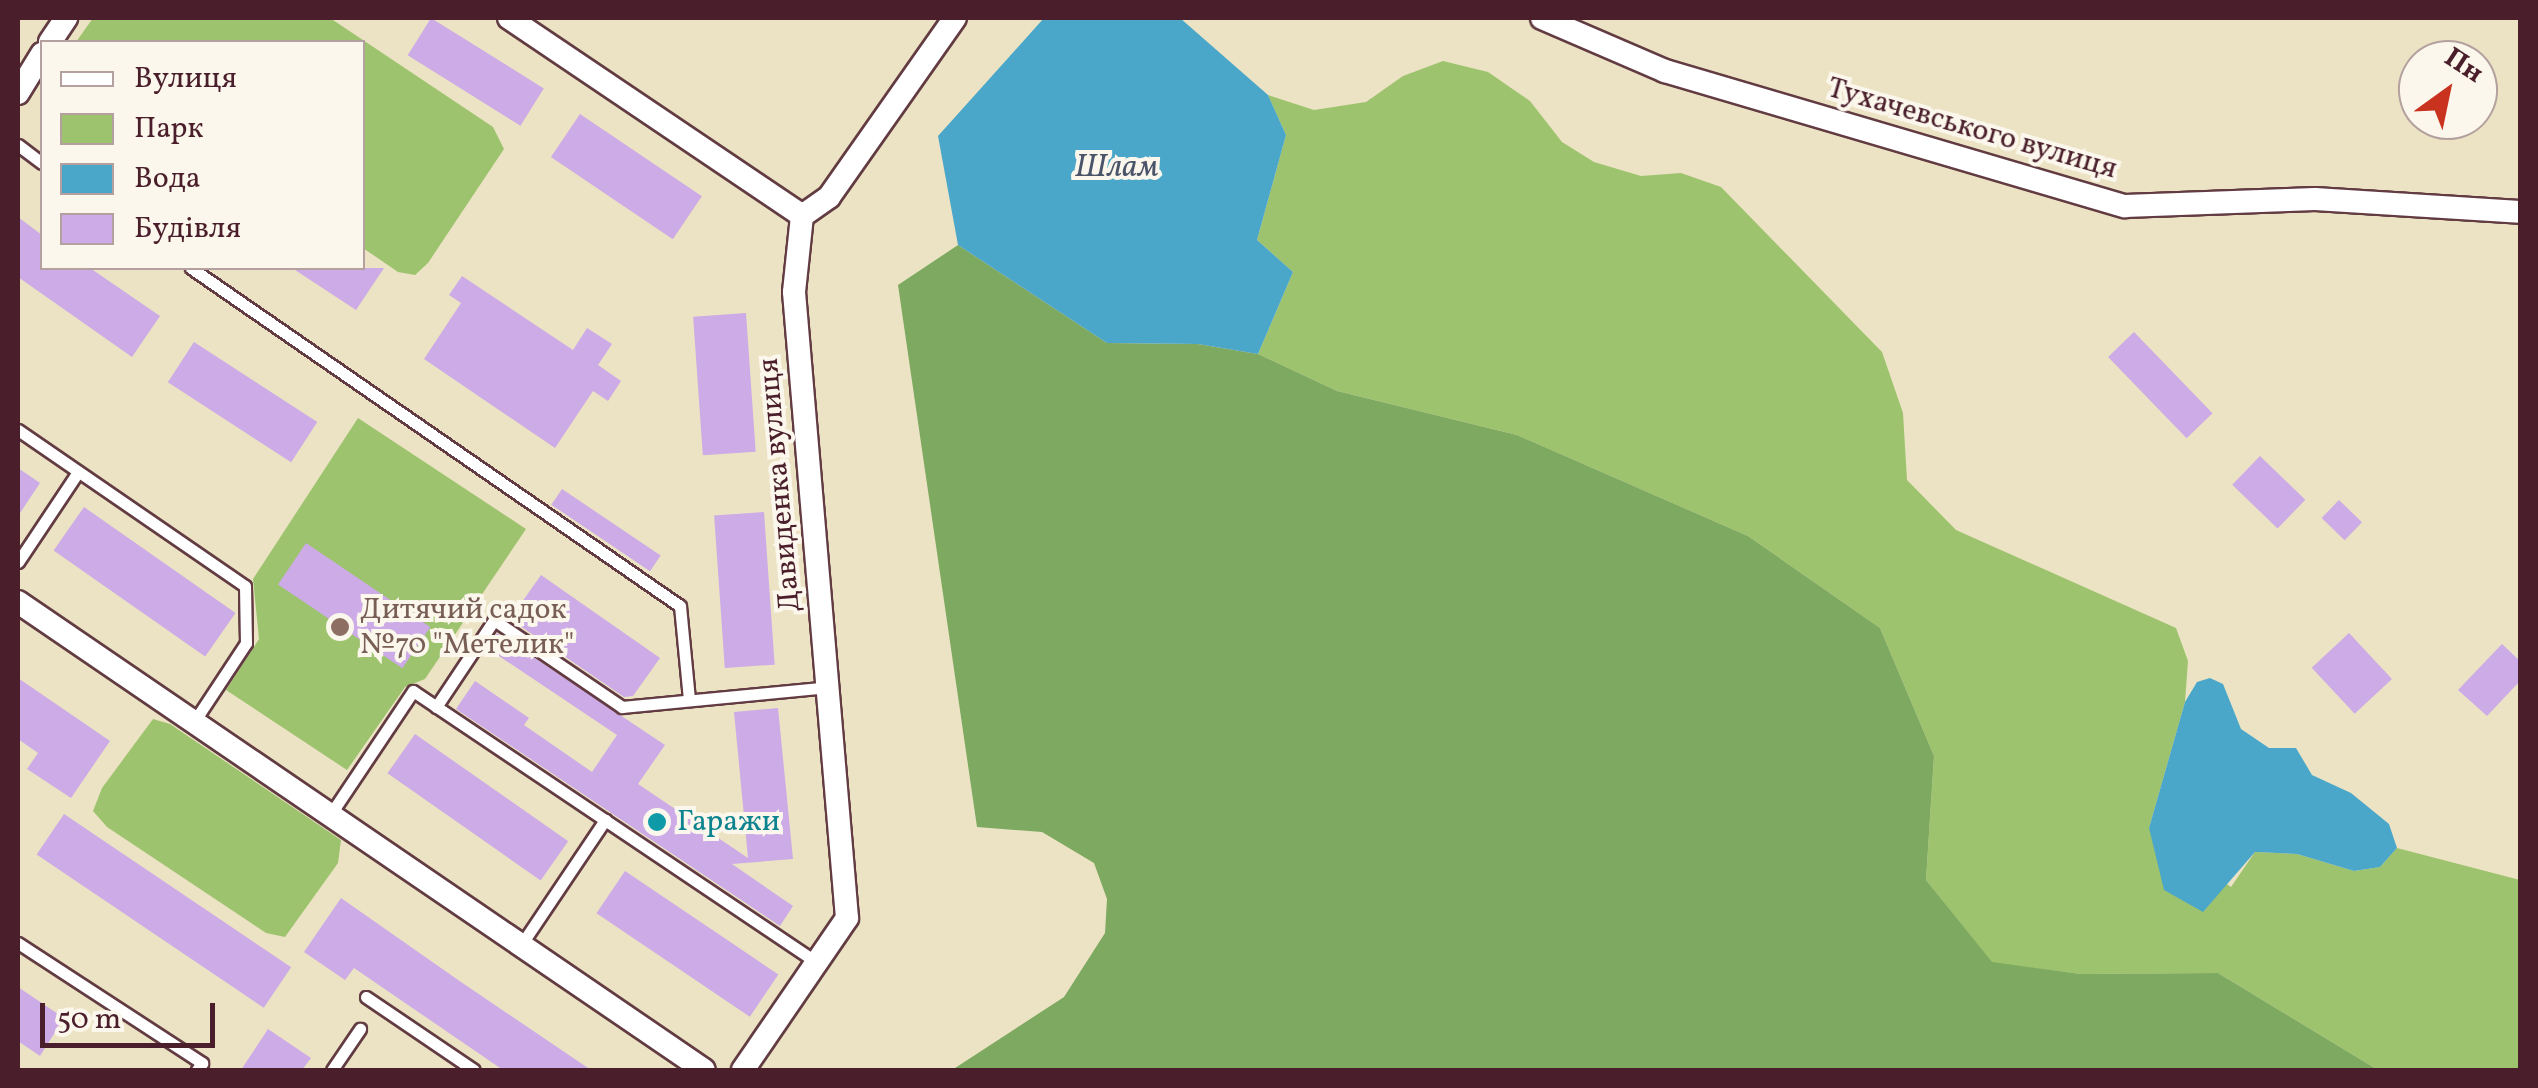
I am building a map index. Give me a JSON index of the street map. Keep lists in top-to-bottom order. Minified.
{"streets":{"street":["Тухачевського вулиця","Давиденка вулиця"]},"water":["Шлам"],"places":["Дитячий садок №70 \"Метелик\"","Гаражи"],"legend":["Вулиця","Парк","Вода","Будівля"],"scale_bar":"50 m","north":"top right"}
